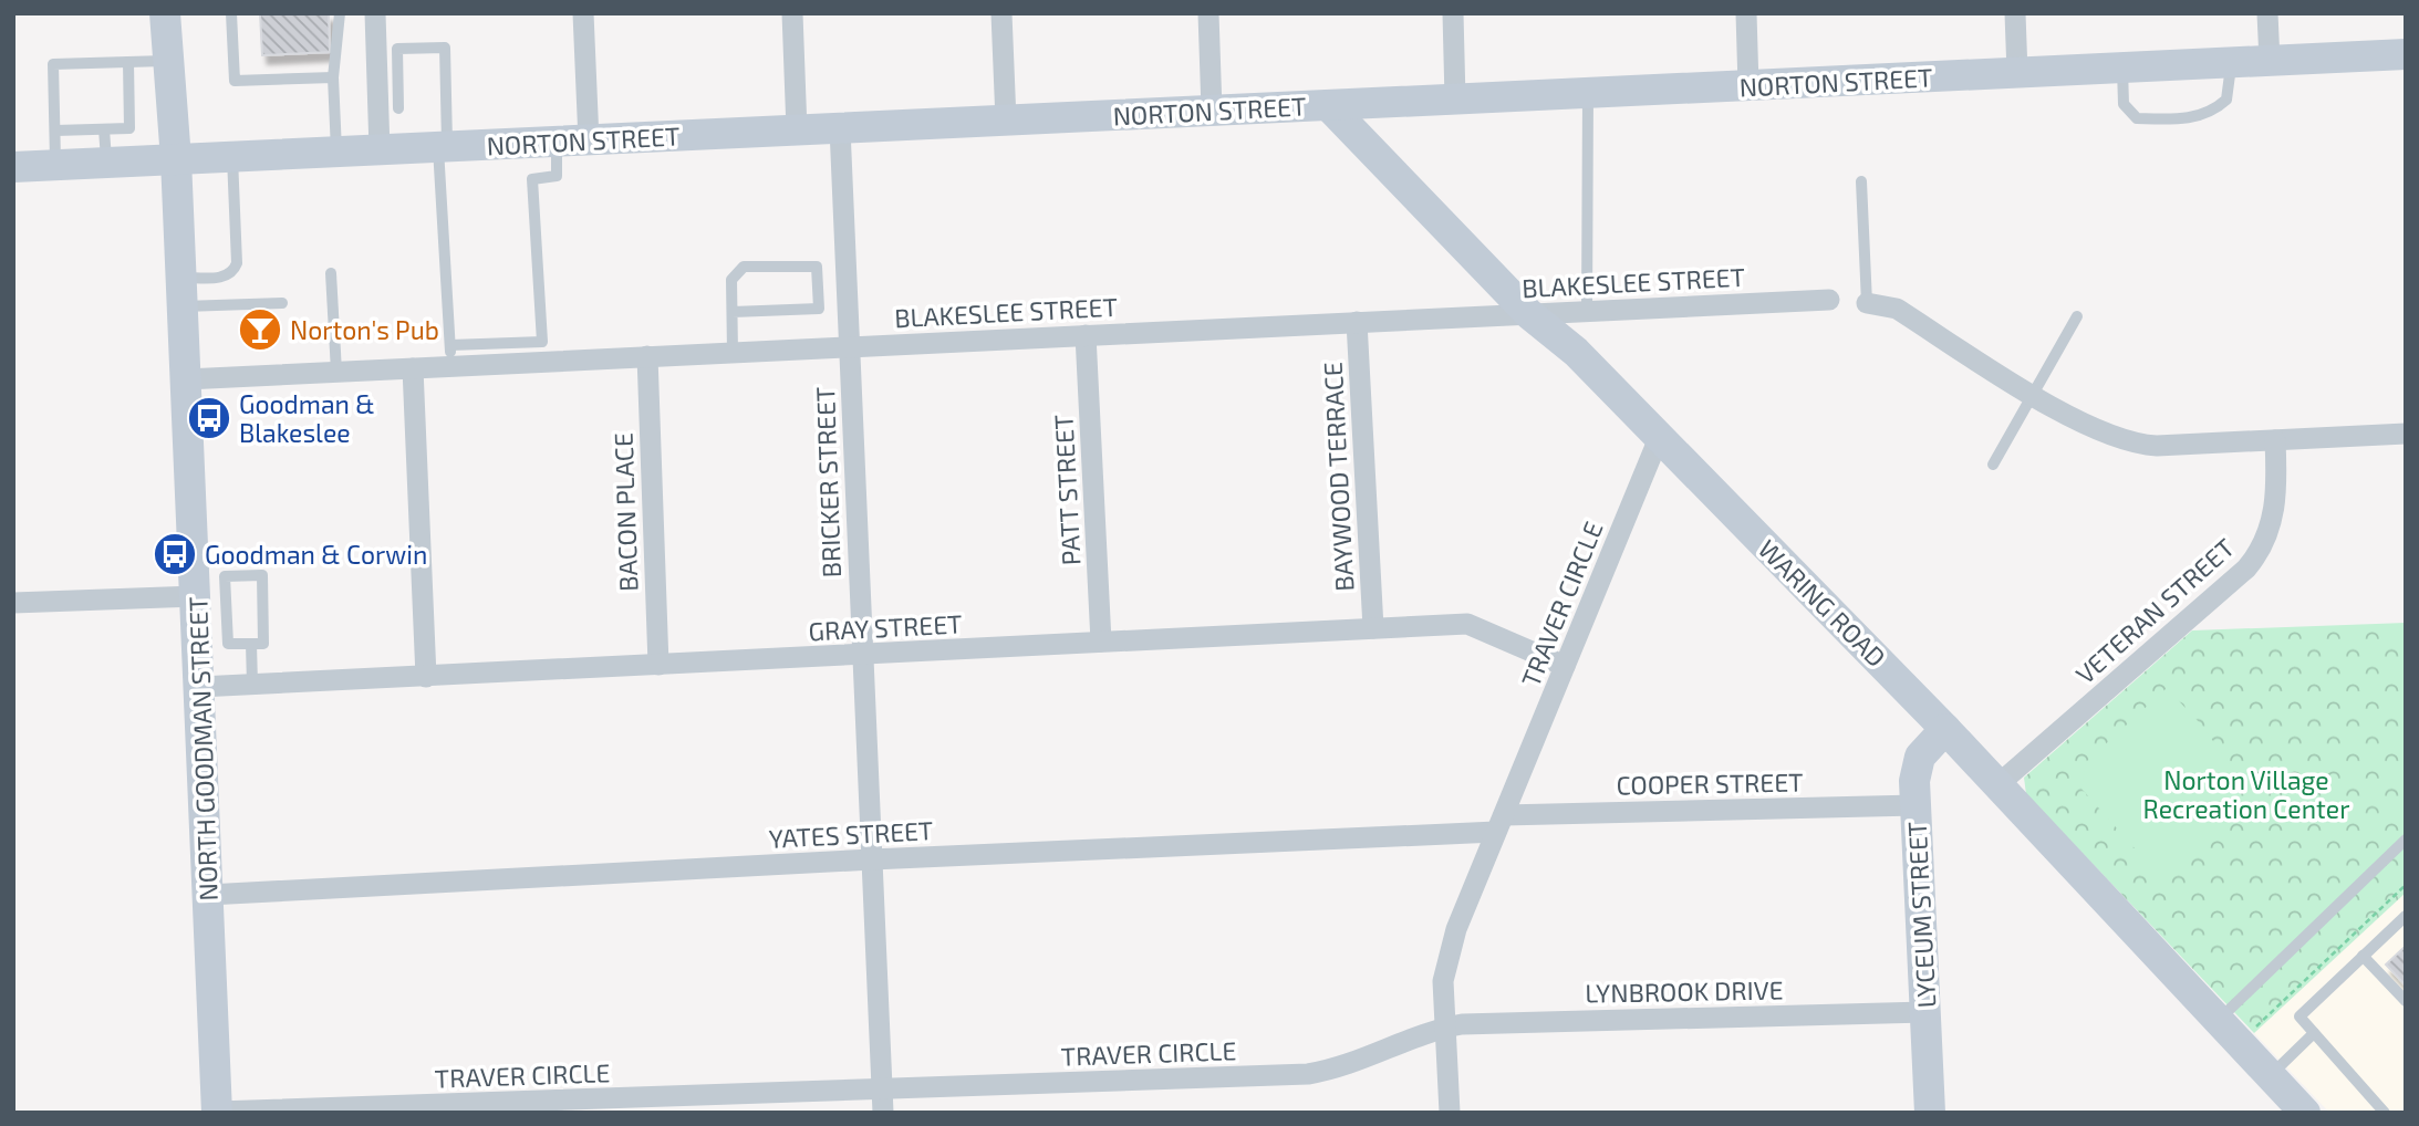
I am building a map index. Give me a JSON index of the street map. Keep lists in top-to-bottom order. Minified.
{"streets":{"main road":["NORTON STREET","WARING ROAD","NORTH GOODMAN STREET","LYCEUM STREET"],"street":["BLAKESLEE STREET","BAYWOOD TERRACE","BRICKER STREET","PATT STREET","BACON PLACE","TRAVER CIRCLE","VETERAN STREET","GRAY STREET","COOPER STREET","YATES STREET","LYNBROOK DRIVE"]},"crossings":[["NORTON STREET","BRICKER STREET"],["NORTON STREET","WARING ROAD"],["NORTON STREET","NORTH GOODMAN STREET"],["BLAKESLEE STREET","BAYWOOD TERRACE"],["BLAKESLEE STREET","BRICKER STREET"],["BLAKESLEE STREET","PATT STREET"],["BLAKESLEE STREET","BACON PLACE"],["BLAKESLEE STREET","WARING ROAD"],["BLAKESLEE STREET","NORTH GOODMAN STREET"],["BAYWOOD TERRACE","GRAY STREET"],["BRICKER STREET","TRAVER CIRCLE"],["BRICKER STREET","GRAY STREET"],["BRICKER STREET","YATES STREET"],["PATT STREET","GRAY STREET"],["BACON PLACE","GRAY STREET"],["WARING ROAD","TRAVER CIRCLE"],["WARING ROAD","VETERAN STREET"],["WARING ROAD","LYCEUM STREET"],["TRAVER CIRCLE","GRAY STREET"],["TRAVER CIRCLE","NORTH GOODMAN STREET"],["TRAVER CIRCLE","COOPER STREET"],["TRAVER CIRCLE","YATES STREET"],["TRAVER CIRCLE","LYNBROOK DRIVE"],["GRAY STREET","NORTH GOODMAN STREET"],["NORTH GOODMAN STREET","YATES STREET"],["COOPER STREET","YATES STREET"],["COOPER STREET","LYCEUM STREET"],["LYCEUM STREET","LYNBROOK DRIVE"]],"parks":["Norton Village Recreation Center"],"places":{"bar":["Norton's Pub"],"bus stop":["Goodman & Blakeslee","Goodman & Corwin"]}}
